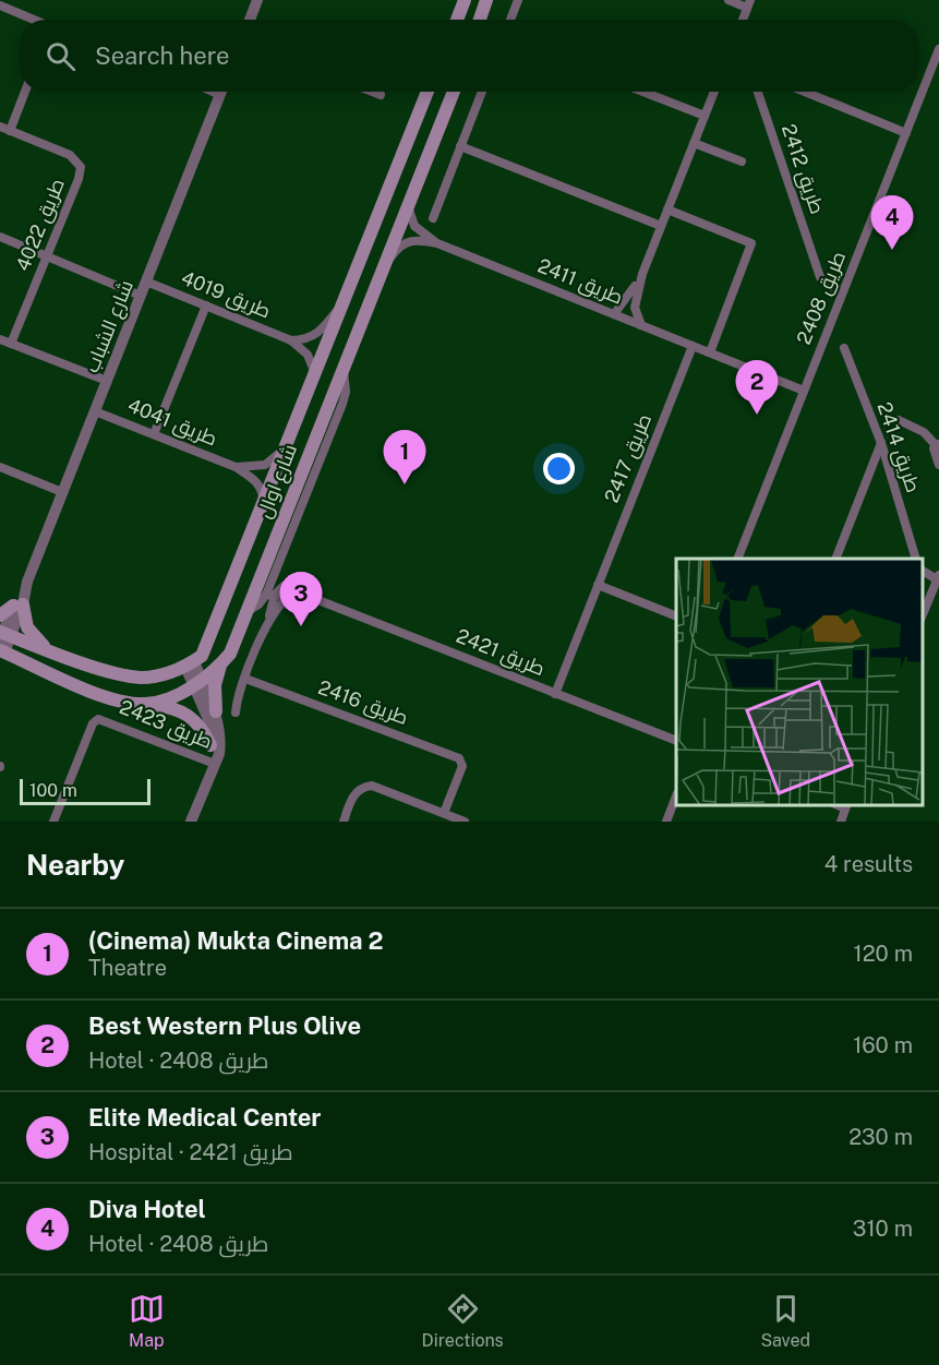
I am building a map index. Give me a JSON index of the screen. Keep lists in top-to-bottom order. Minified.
{"streets":{"main road":["شارع اوال"],"street":["طريق 2412","طريق 4022","طريق 2411","طريق 4019","طريق 2408","شارع الشباب","طريق 4041","طريق 2414","طريق 2417","طريق 2421","طريق 2416","طريق 2423"]},"crossings":[["طريق 2412","طريق 2408"],["طريق 2411","طريق 2408"],["طريق 2411","طريق 2417"],["طريق 2411","شارع اوال"],["طريق 4019","شارع الشباب"],["طريق 4019","شارع اوال"],["شارع الشباب","طريق 4041"],["شارع الشباب","شارع اوال"],["طريق 4041","شارع اوال"],["طريق 2417","طريق 2421"]],"scale_bar":"100 m","page":{"search":"Search here","pins":["4","2","1","3"],"scale":"100 m","heading":["Nearby","4 results"],"list":[{"mark":"1","name":"(Cinema) Mukta Cinema 2","note":"Theatre","value":"120 m"},{"mark":"2","name":"Best Western Plus Olive","note":"Hotel · طريق 2408","value":"160 m"},{"mark":"3","name":"Elite Medical Center","note":"Hospital · طريق 2421","value":"230 m"},{"mark":"4","name":"Diva Hotel","note":"Hotel · طريق 2408","value":"310 m"}],"nav":["Map","Directions","Saved"]}}
